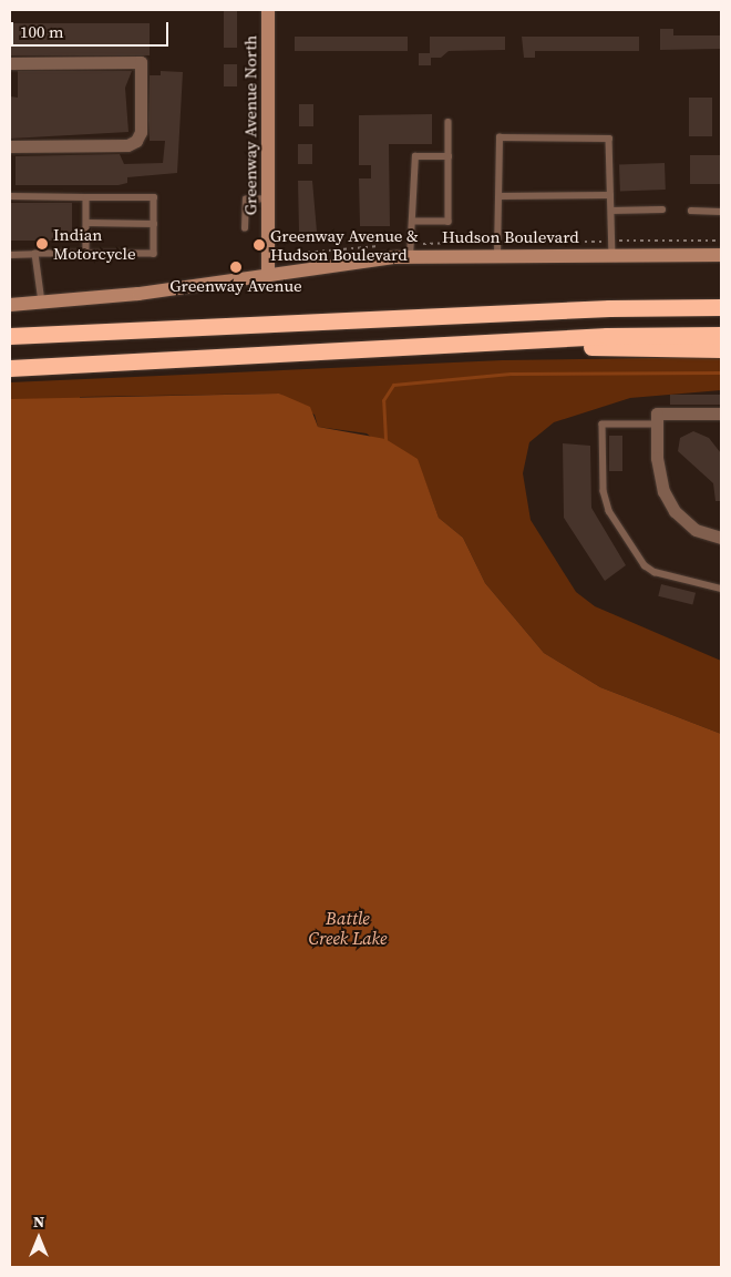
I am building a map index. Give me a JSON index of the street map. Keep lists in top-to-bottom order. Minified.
{"streets":{"street":["Greenway Avenue North","Hudson Boulevard"]},"crossings":[["Greenway Avenue North","Hudson Boulevard"]],"water":["Battle Creek Lake"],"places":["Indian Motorcycle","Greenway Avenue & Hudson Boulevard","Greenway Avenue"],"scale_bar":"100 m","north":"top"}
